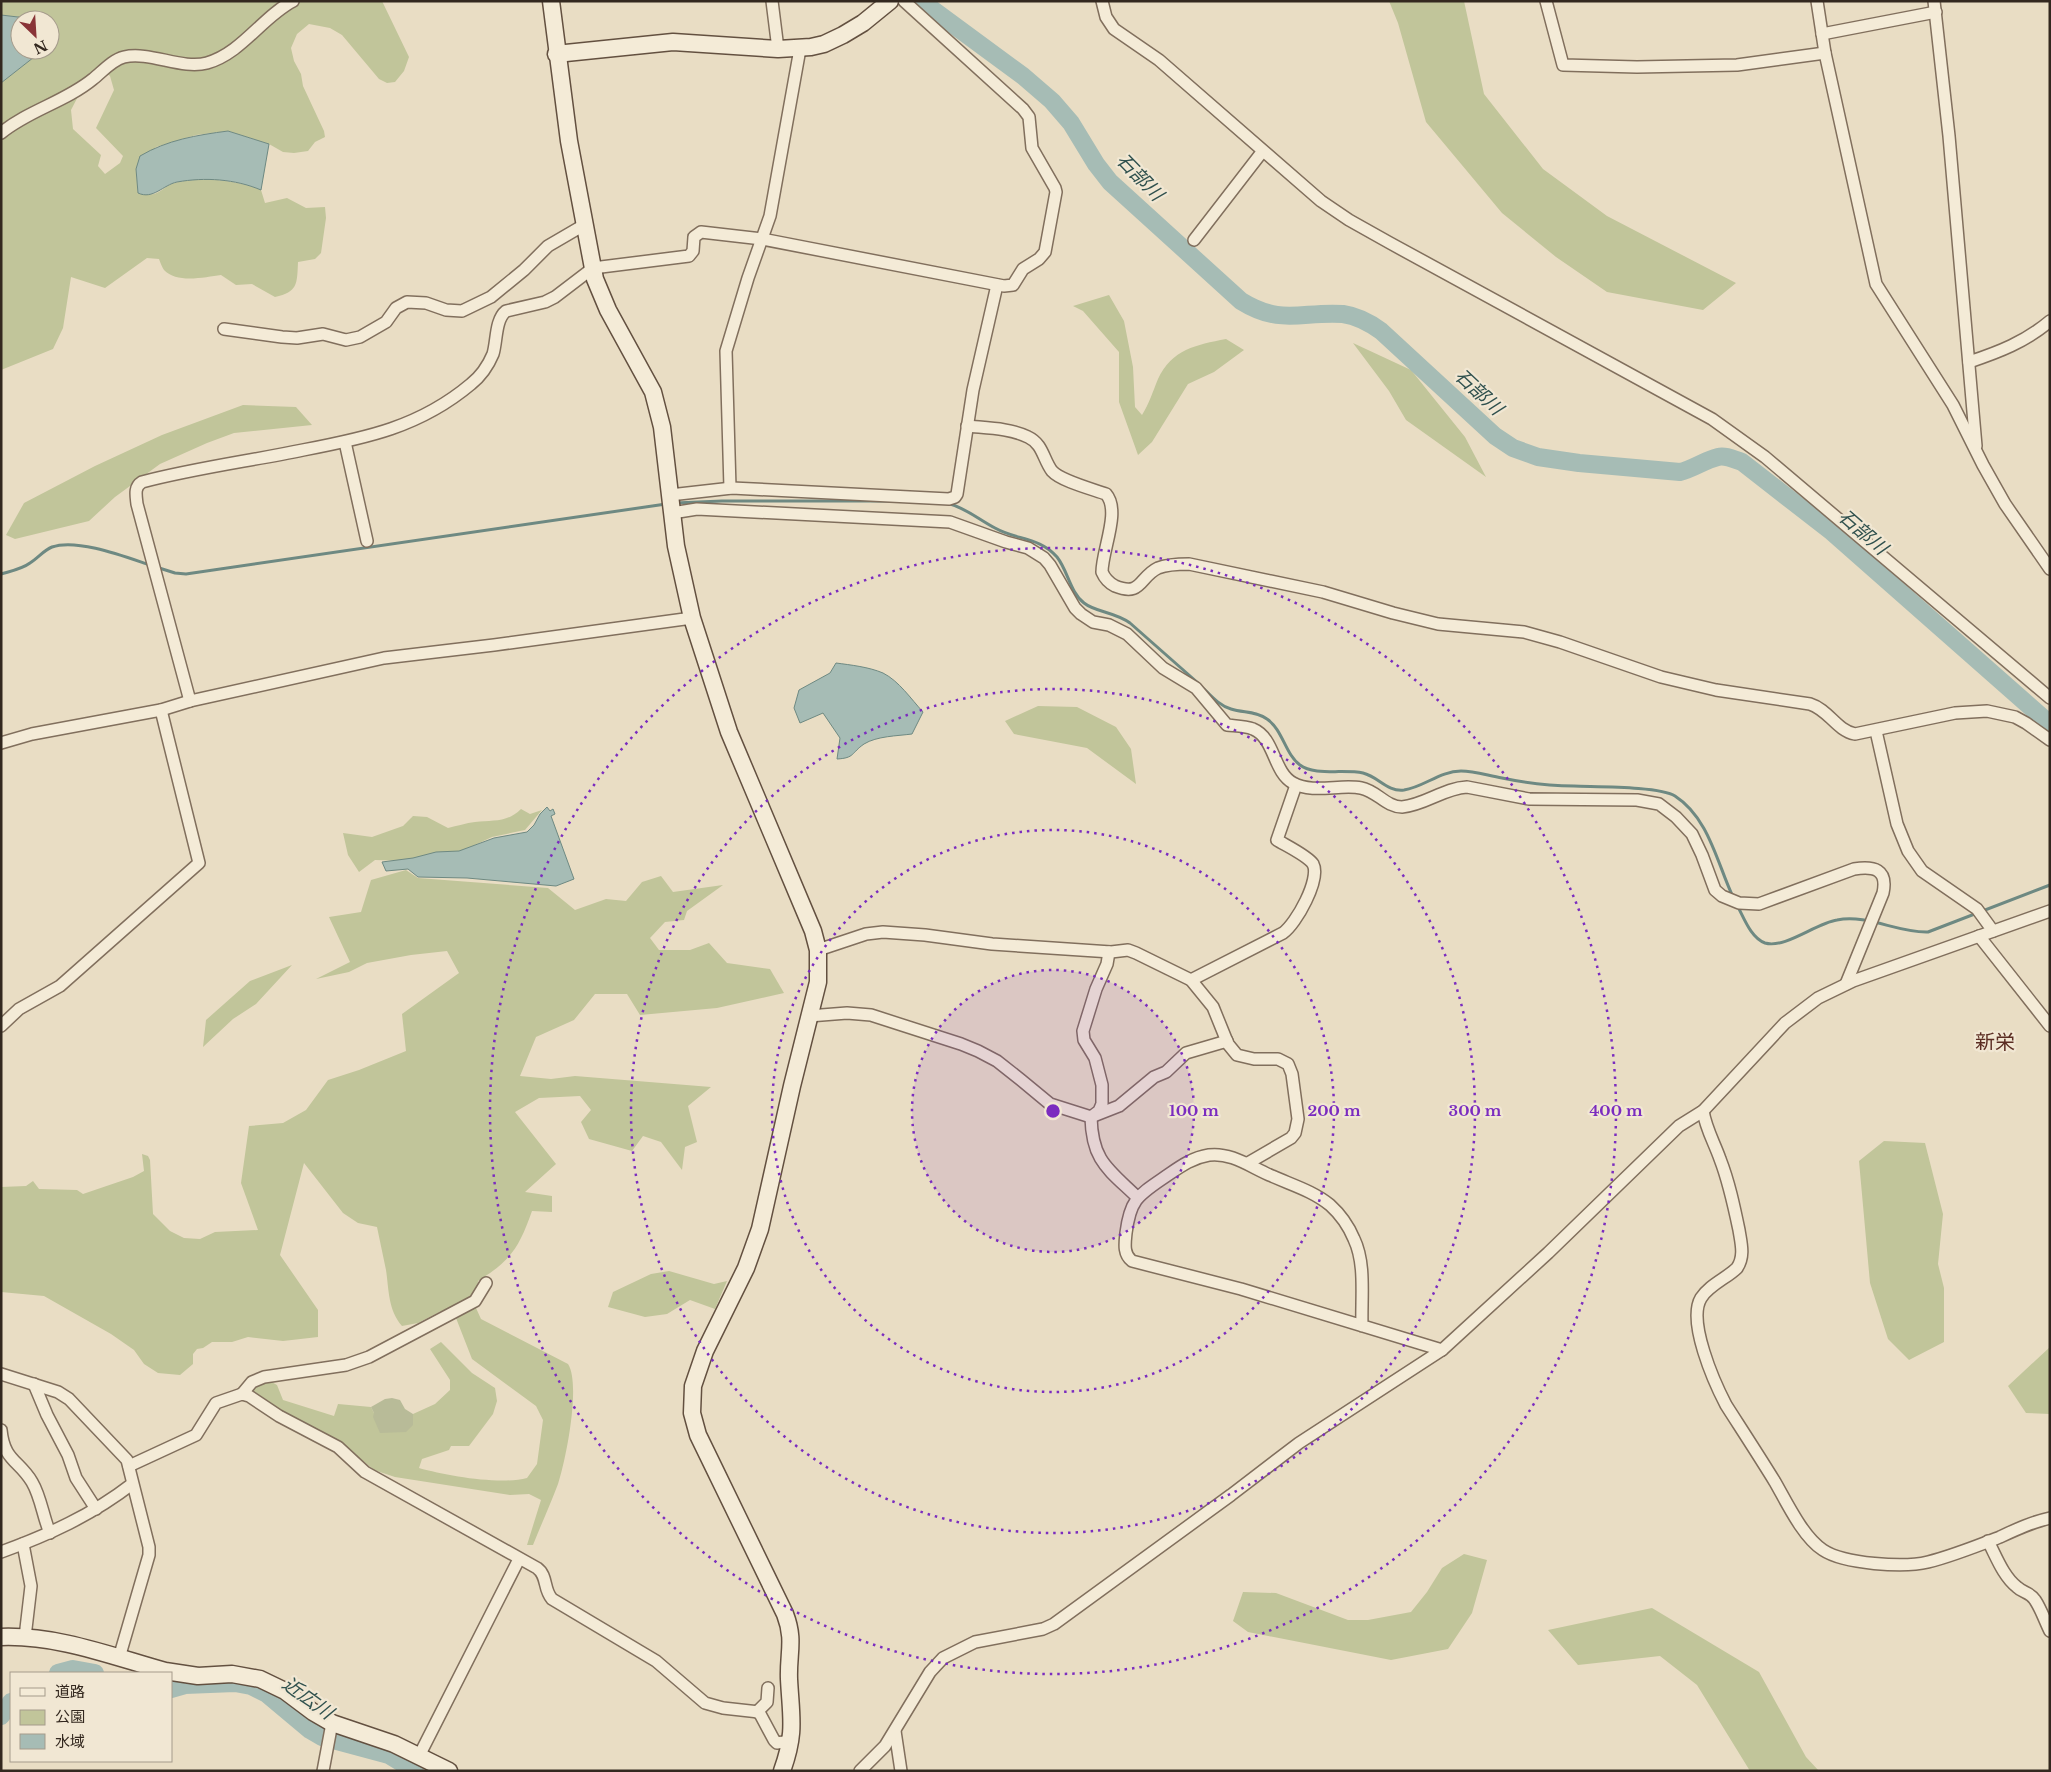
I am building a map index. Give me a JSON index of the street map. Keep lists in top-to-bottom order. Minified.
{"districts":["新栄"],"water":["石部川","近広川"],"legend":["道路","公園","水域"],"north":"bottom right","rings":["100 m","200 m","300 m","400 m"]}
